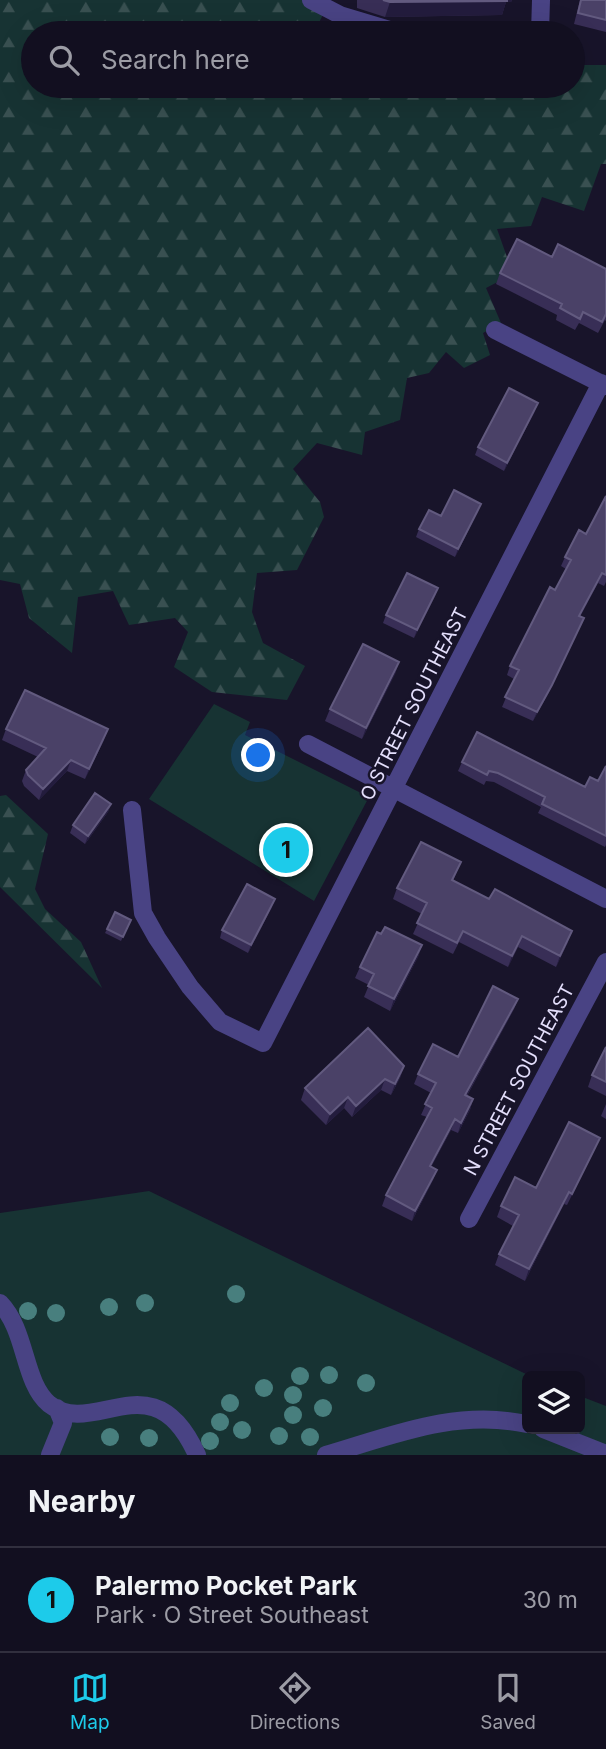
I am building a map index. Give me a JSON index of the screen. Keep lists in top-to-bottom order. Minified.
{"streets":{"street":["O STREET SOUTHEAST","N STREET SOUTHEAST"]},"page":{"search":"Search here","pins":"1","heading":"Nearby","list":[{"mark":"1","name":"Palermo Pocket Park","note":"Park · O Street Southeast","value":"30 m"}],"nav":["Map","Directions","Saved"]}}
